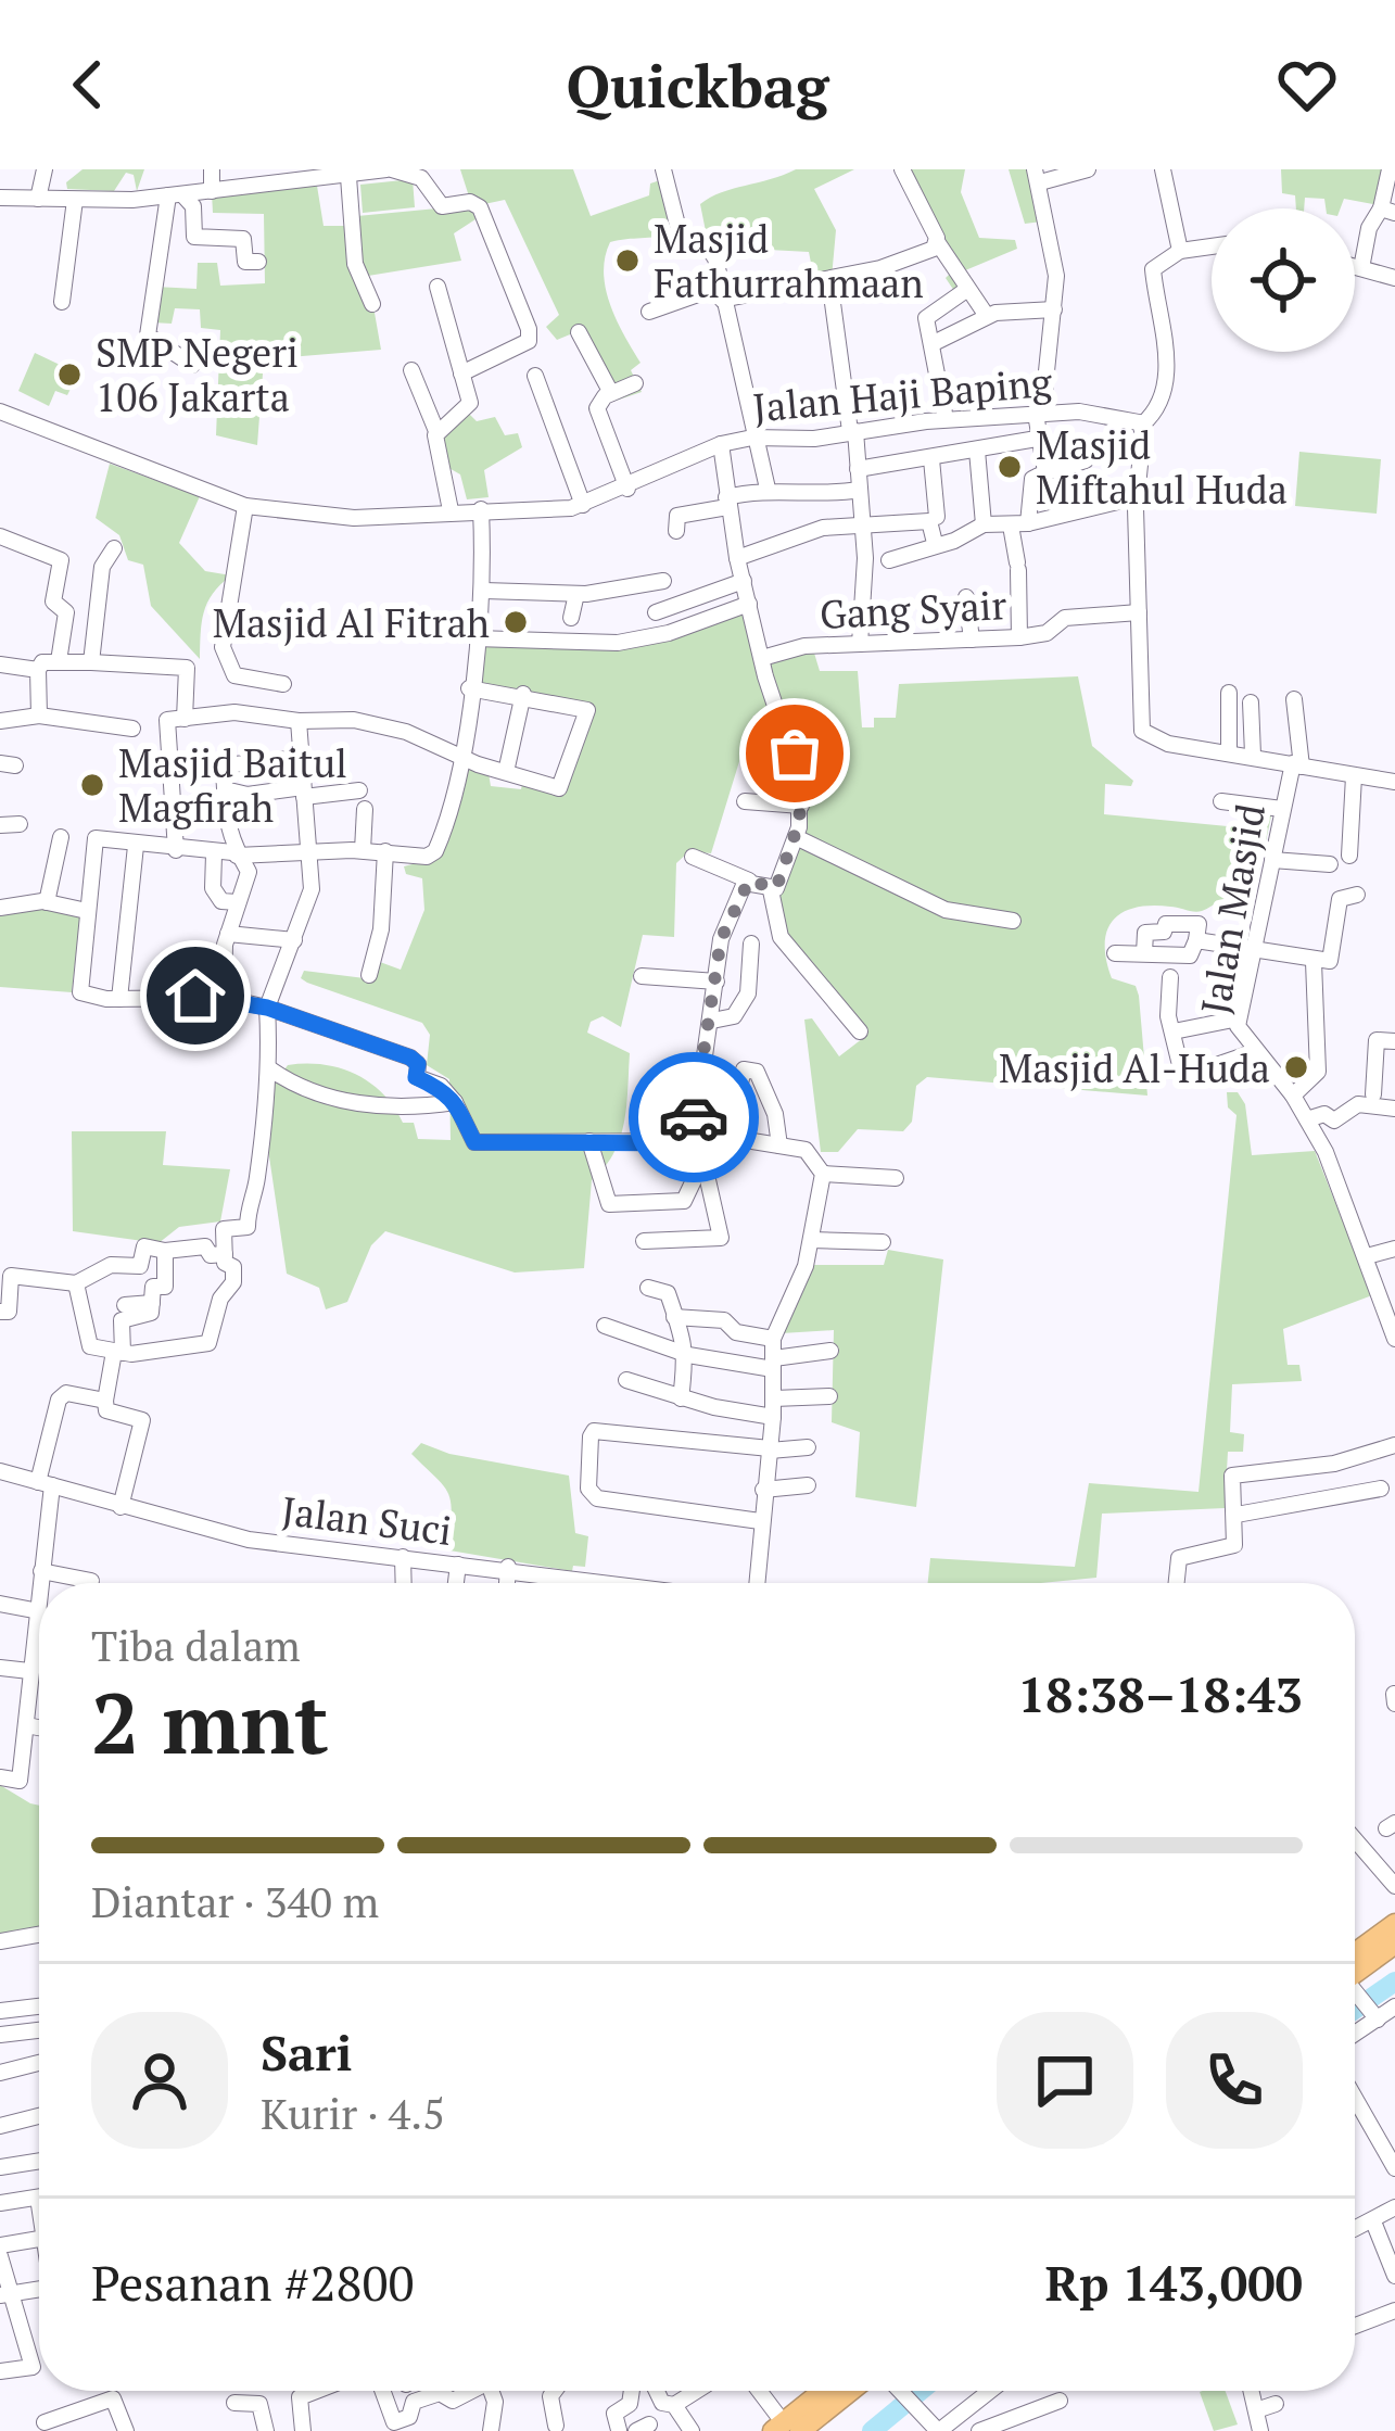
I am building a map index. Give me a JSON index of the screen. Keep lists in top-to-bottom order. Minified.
{"streets":{"street":["Jalan Haji Baping","Gang Syair","Jalan Masjid","Jalan Suci"]},"places":["Masjid Fathurrahmaan","SMP Negeri 106 Jakarta","Masjid Miftahul Huda","Masjid Al Fitrah","Masjid Baitul Magfirah","Masjid Al-Huda"],"page":{"header":"Quickbag","heading":["2 mnt","Tiba dalam","18:38–18:43"],"panel":["Sari","Kurir · 4.5","Pesanan #2800","Rp 143,000"],"bar":"Diantar · 340 m"}}
